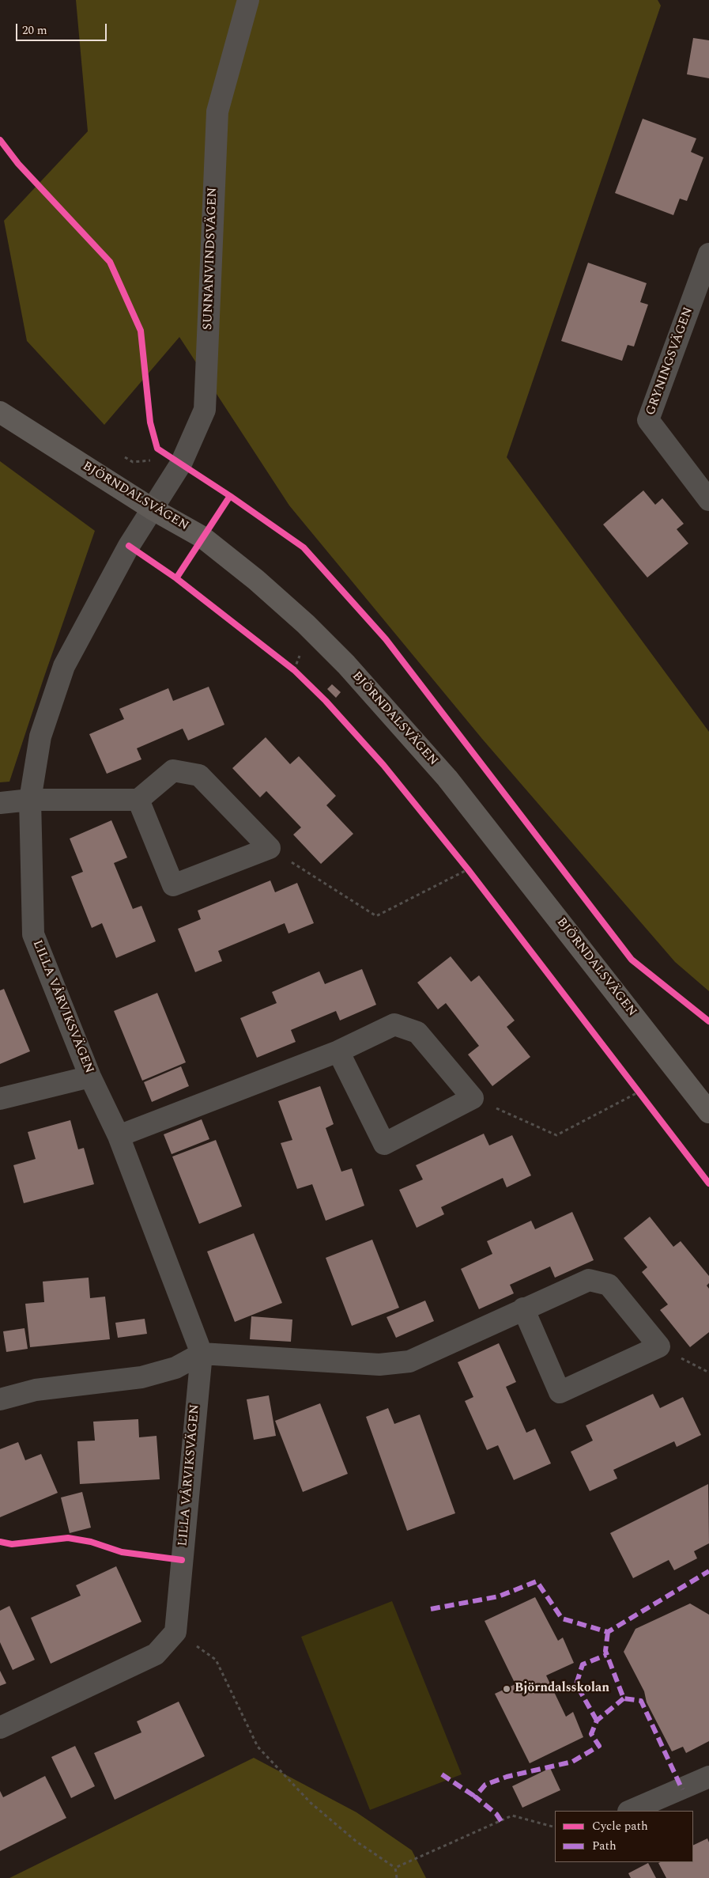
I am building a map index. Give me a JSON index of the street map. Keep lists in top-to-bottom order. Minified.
{"streets":{"street":["SUNNANVINDSVÄGEN","GRYNINGSVÄGEN","BJÖRNDALSVÄGEN","LILLA VÅRVIKSVÄGEN"]},"crossings":[["SUNNANVINDSVÄGEN","BJÖRNDALSVÄGEN"],["SUNNANVINDSVÄGEN","LILLA VÅRVIKSVÄGEN"],["BJÖRNDALSVÄGEN","LILLA VÅRVIKSVÄGEN"]],"places":["Björndalsskolan"],"legend":["Cycle path","Path"],"scale_bar":"20 m"}
